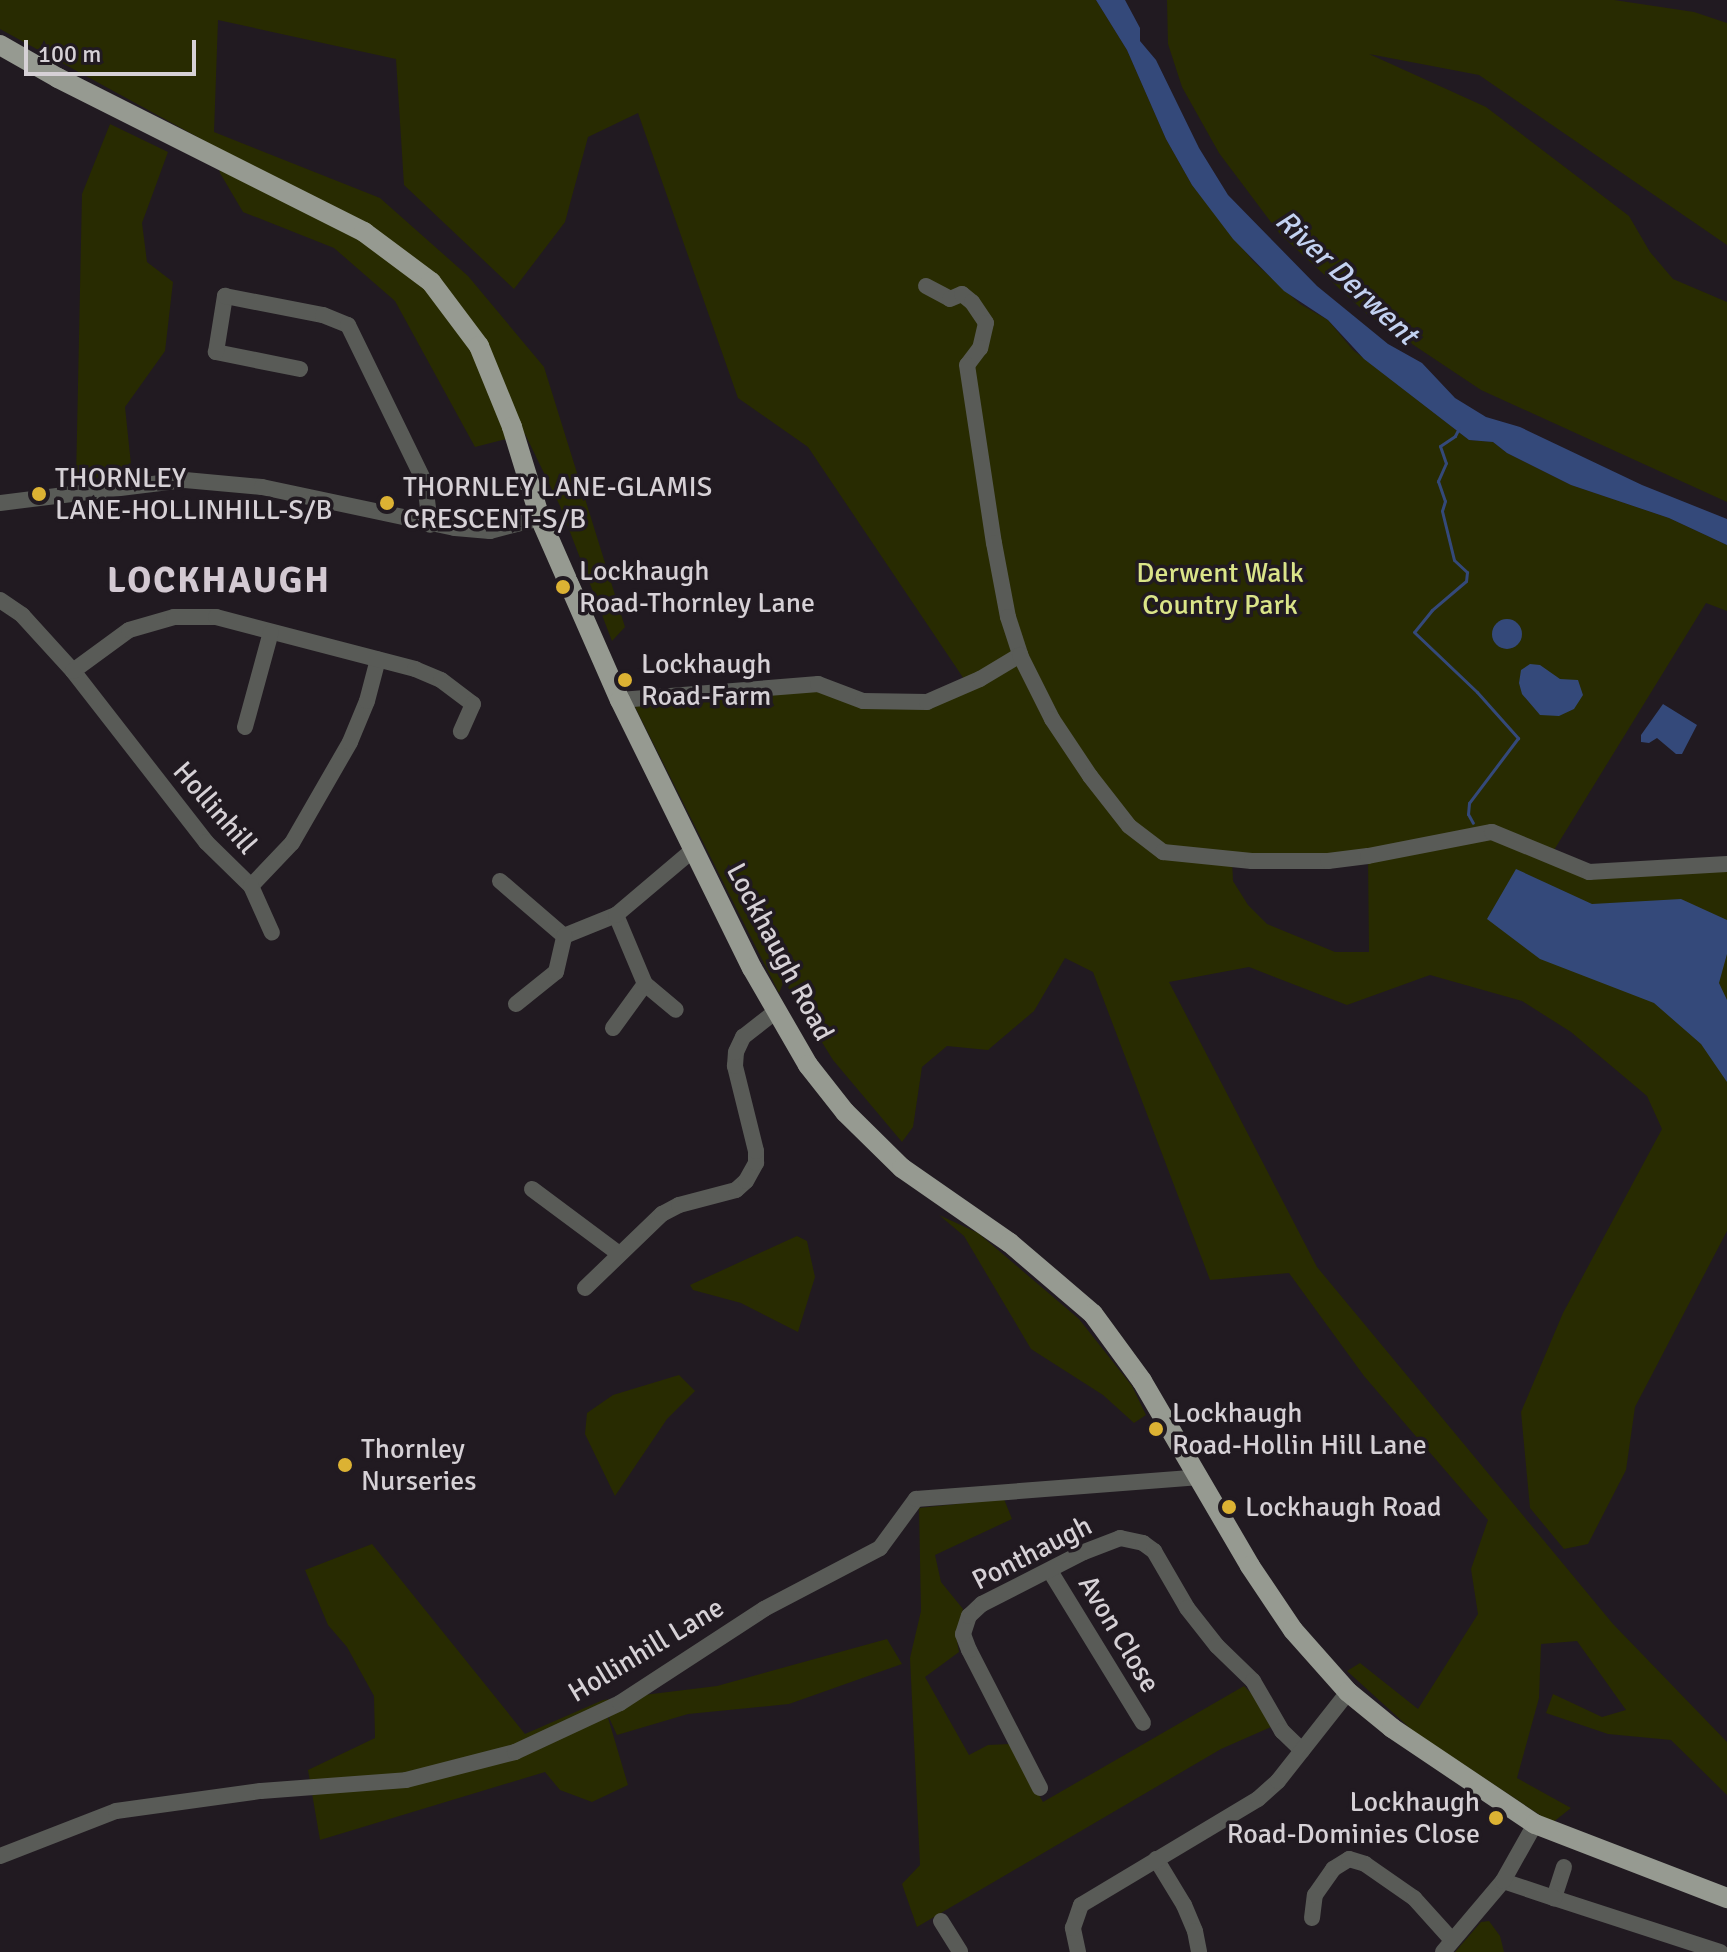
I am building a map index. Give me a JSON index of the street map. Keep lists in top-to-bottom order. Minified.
{"streets":{"main road":["Lockhaugh Road"],"street":["Hollinhill","Ponthaugh","Avon Close","Hollinhill Lane"]},"crossings":[["Lockhaugh Road","Hollinhill Lane"],["Ponthaugh","Avon Close"]],"districts":["LOCKHAUGH"],"water":["River Derwent"],"parks":["Derwent Walk Country Park"],"places":["THORNLEY LANE-HOLLINHILL-S/B","THORNLEY LANE-GLAMIS CRESCENT-S/B","Lockhaugh Road-Thornley Lane","Lockhaugh Road-Farm","Lockhaugh Road-Hollin Hill Lane","Thornley Nurseries","Lockhaugh Road","Lockhaugh Road-Dominies Close"],"scale_bar":"100 m"}
